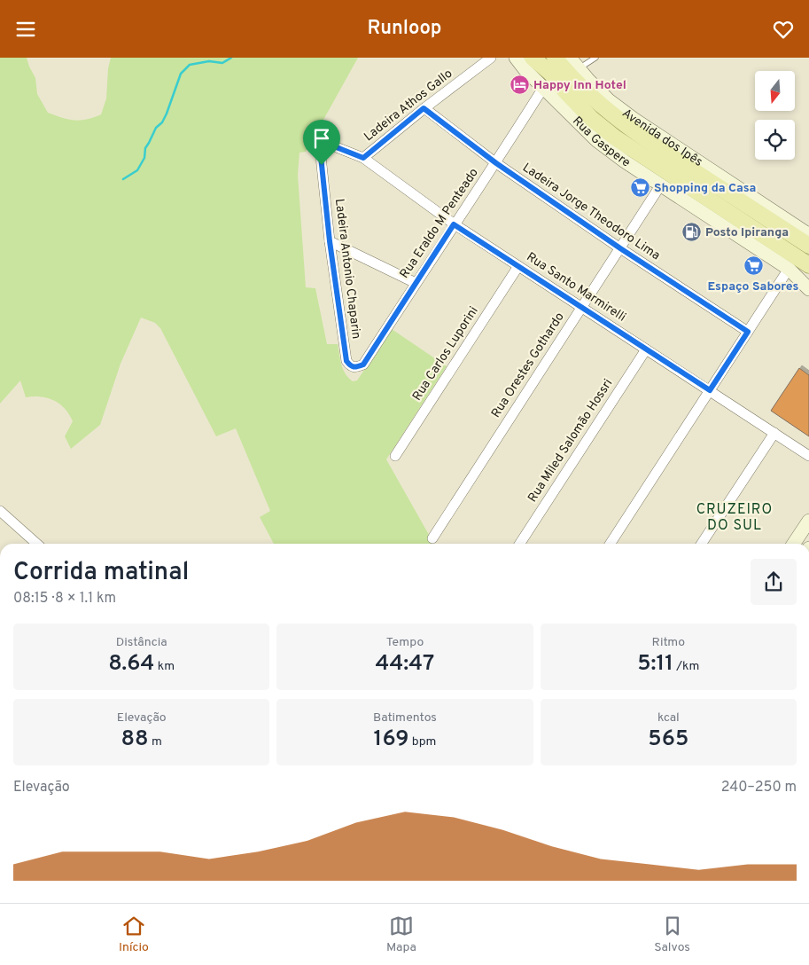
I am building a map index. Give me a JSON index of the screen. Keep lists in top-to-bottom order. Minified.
{"streets":{"street":["Ladeira Athos Gallo","Avenida dos Ipês","Rua Gaspere","Ladeira Jorge Theodoro Lima","Rua Eraldo M Penteado","Ladeira Antonio Chaparin","Rua Santo Marmirelli","Rua Carlos Luporini","Rua Orestes Gothardo","Rua Miled Salomão Hossri"]},"crossings":[["Ladeira Athos Gallo","Ladeira Jorge Theodoro Lima"],["Ladeira Athos Gallo","Rua Santo Marmirelli"],["Rua Gaspere","Rua Eraldo M Penteado"],["Rua Gaspere","Rua Orestes Gothardo"],["Ladeira Jorge Theodoro Lima","Rua Eraldo M Penteado"],["Ladeira Jorge Theodoro Lima","Rua Orestes Gothardo"],["Rua Eraldo M Penteado","Ladeira Antonio Chaparin"],["Rua Eraldo M Penteado","Rua Santo Marmirelli"],["Ladeira Antonio Chaparin","Rua Santo Marmirelli"],["Rua Santo Marmirelli","Rua Carlos Luporini"],["Rua Santo Marmirelli","Rua Orestes Gothardo"],["Rua Santo Marmirelli","Rua Miled Salomão Hossri"]],"districts":["CRUZEIRO DO SUL"],"places":{"hotel":["Happy Inn Hotel"],"supermarket":["Shopping da Casa","Espaço Sabores"],"fuel station":["Posto Ipiranga"]},"north":"bottom","page":{"header":"Runloop","heading":["Corrida matinal","08:15 · 8 × 1.1 km"],"stats":[["Distância","8.64 km"],["Tempo","44:47"],["Ritmo","5:11 /km"],["Elevação","88 m"],["Batimentos","169 bpm"],["kcal","565"]],"chart":["Elevação","240–250 m"],"tabs":["Início","Mapa","Salvos"]}}
